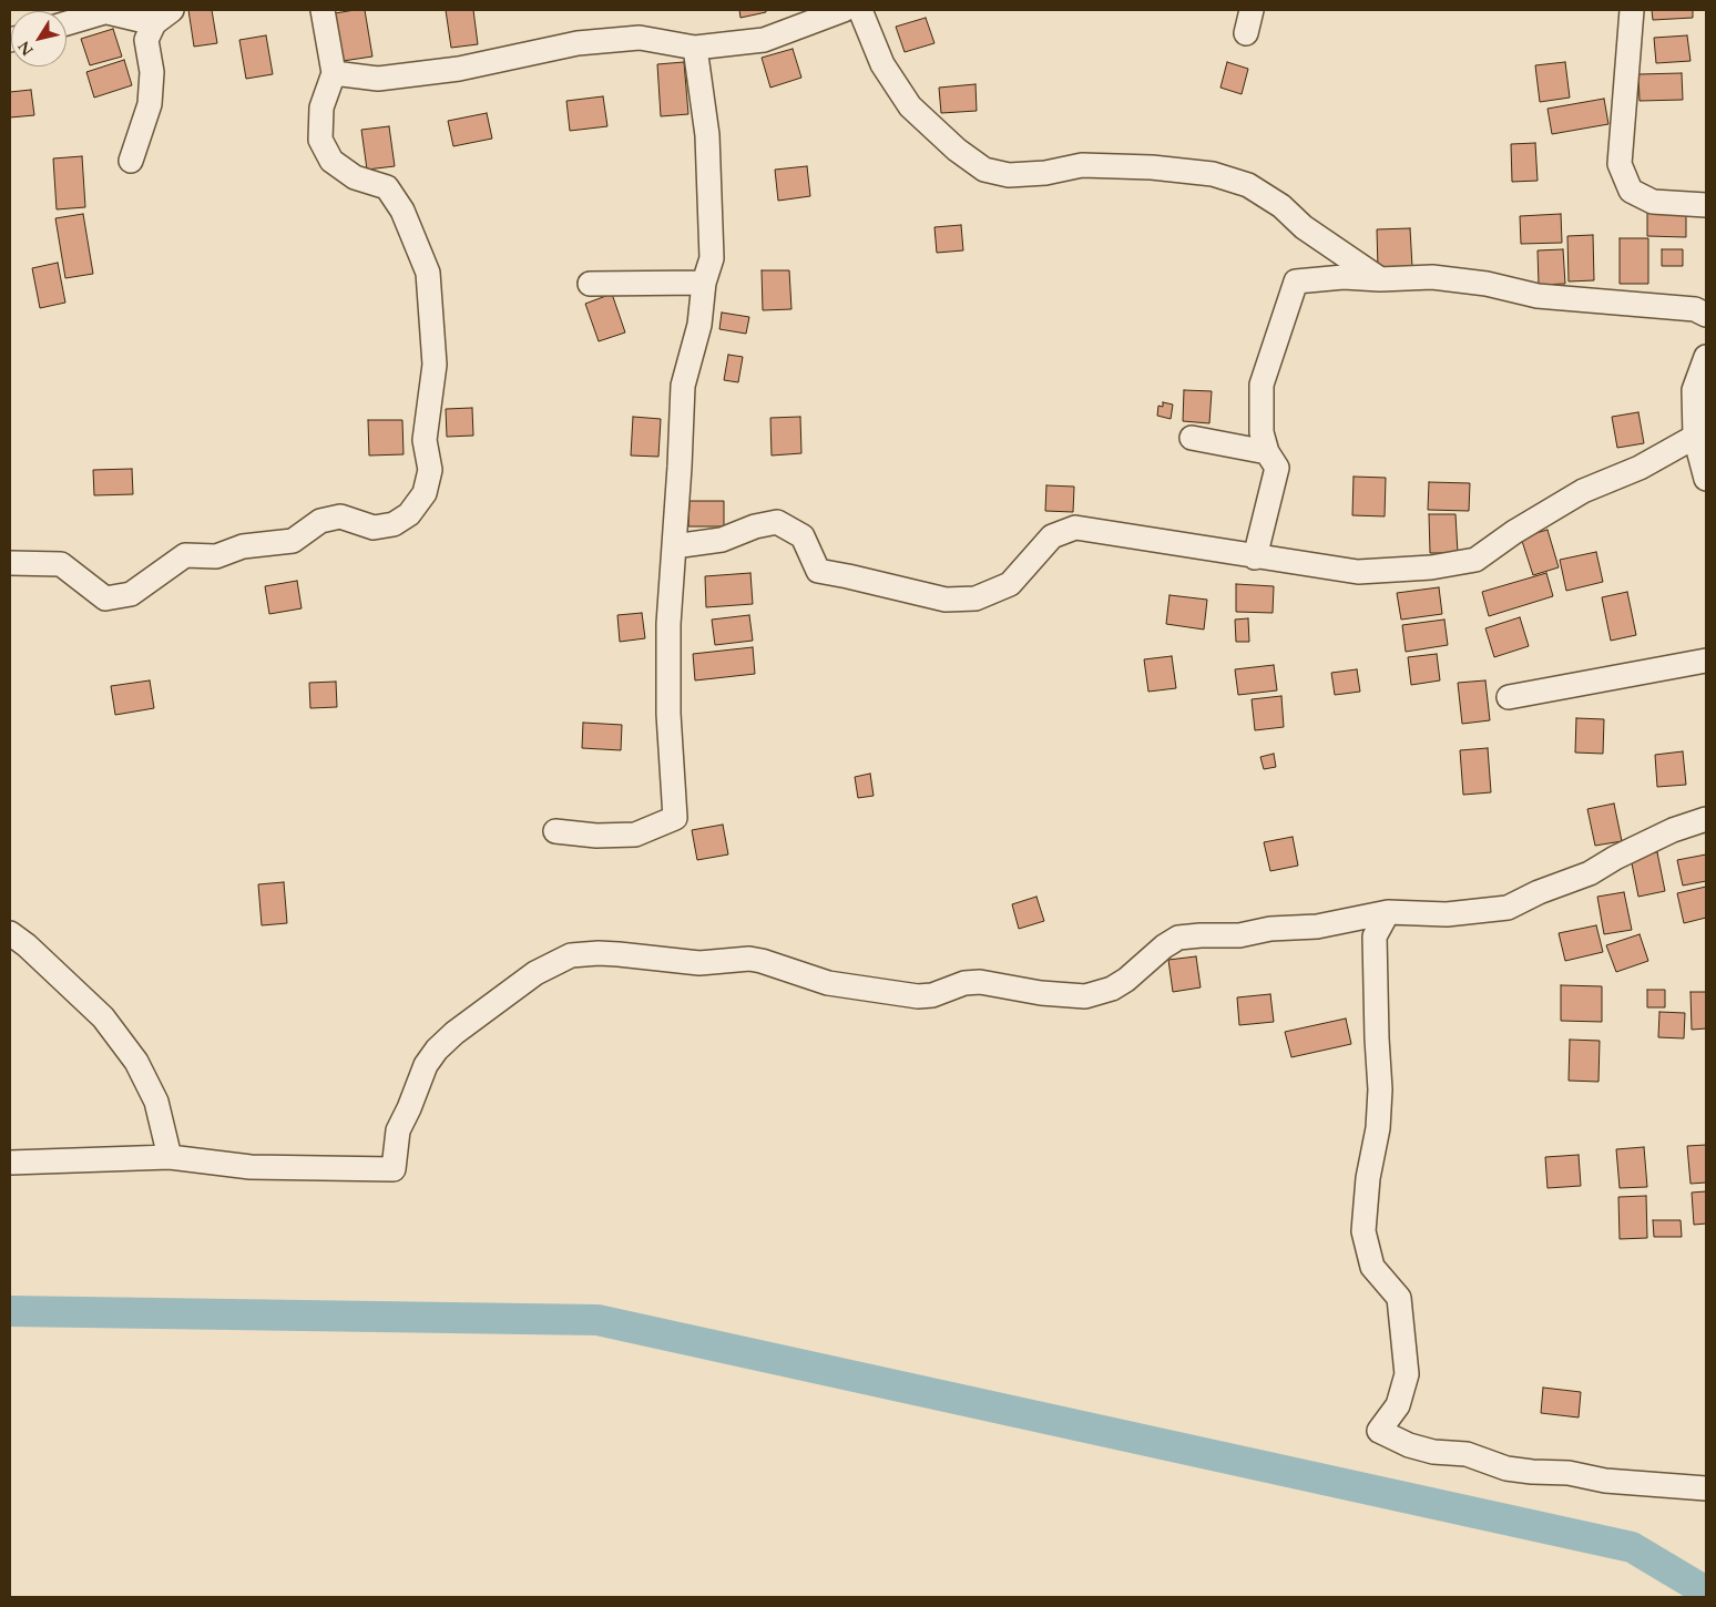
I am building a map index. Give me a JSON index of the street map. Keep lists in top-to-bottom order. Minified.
{"north":"bottom left"}
